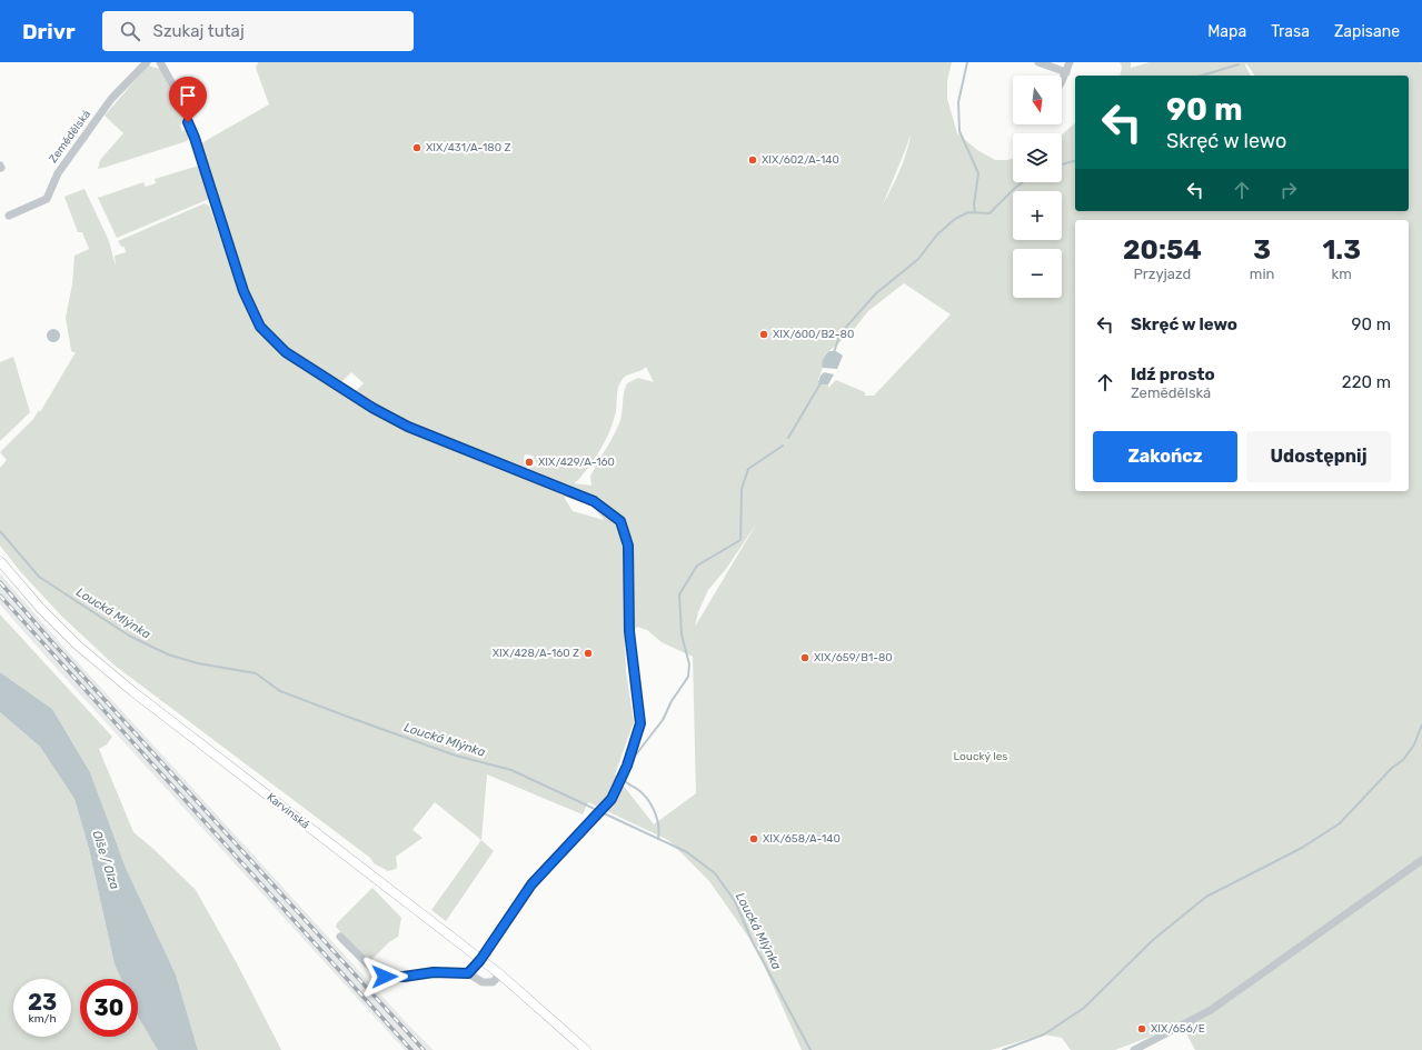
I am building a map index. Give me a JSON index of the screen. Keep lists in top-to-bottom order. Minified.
{"streets":{"main road":["Karvinská"],"street":["Zemědělská"]},"water":["Loucká Mlýnka","Olše / Olza"],"parks":["Loucký les"],"places":["XIX/431/A-180 Z","XIX/602/A-140","XIX/600/B2-80","XIX/429/A-160","XIX/428/A-160 Z","XIX/659/B1-80","XIX/658/A-140","XIX/656/E"],"north":"bottom","page":{"header":"Drivr","search":"Szukaj tutaj","nav":["Mapa","Trasa","Zapisane"],"map_buttons":["+","−"],"turn":["90 m","Skręć w lewo"],"eta":["20:54","Przyjazd","3","min","1.3","km"],"list":[{"name":"Skręć w lewo","value":"90 m"},{"name":"Idź prosto","note":"Zemědělská","value":"220 m"}],"buttons":["Zakończ","Udostępnij"],"speed":"23 km/h","limit":"30"}}
